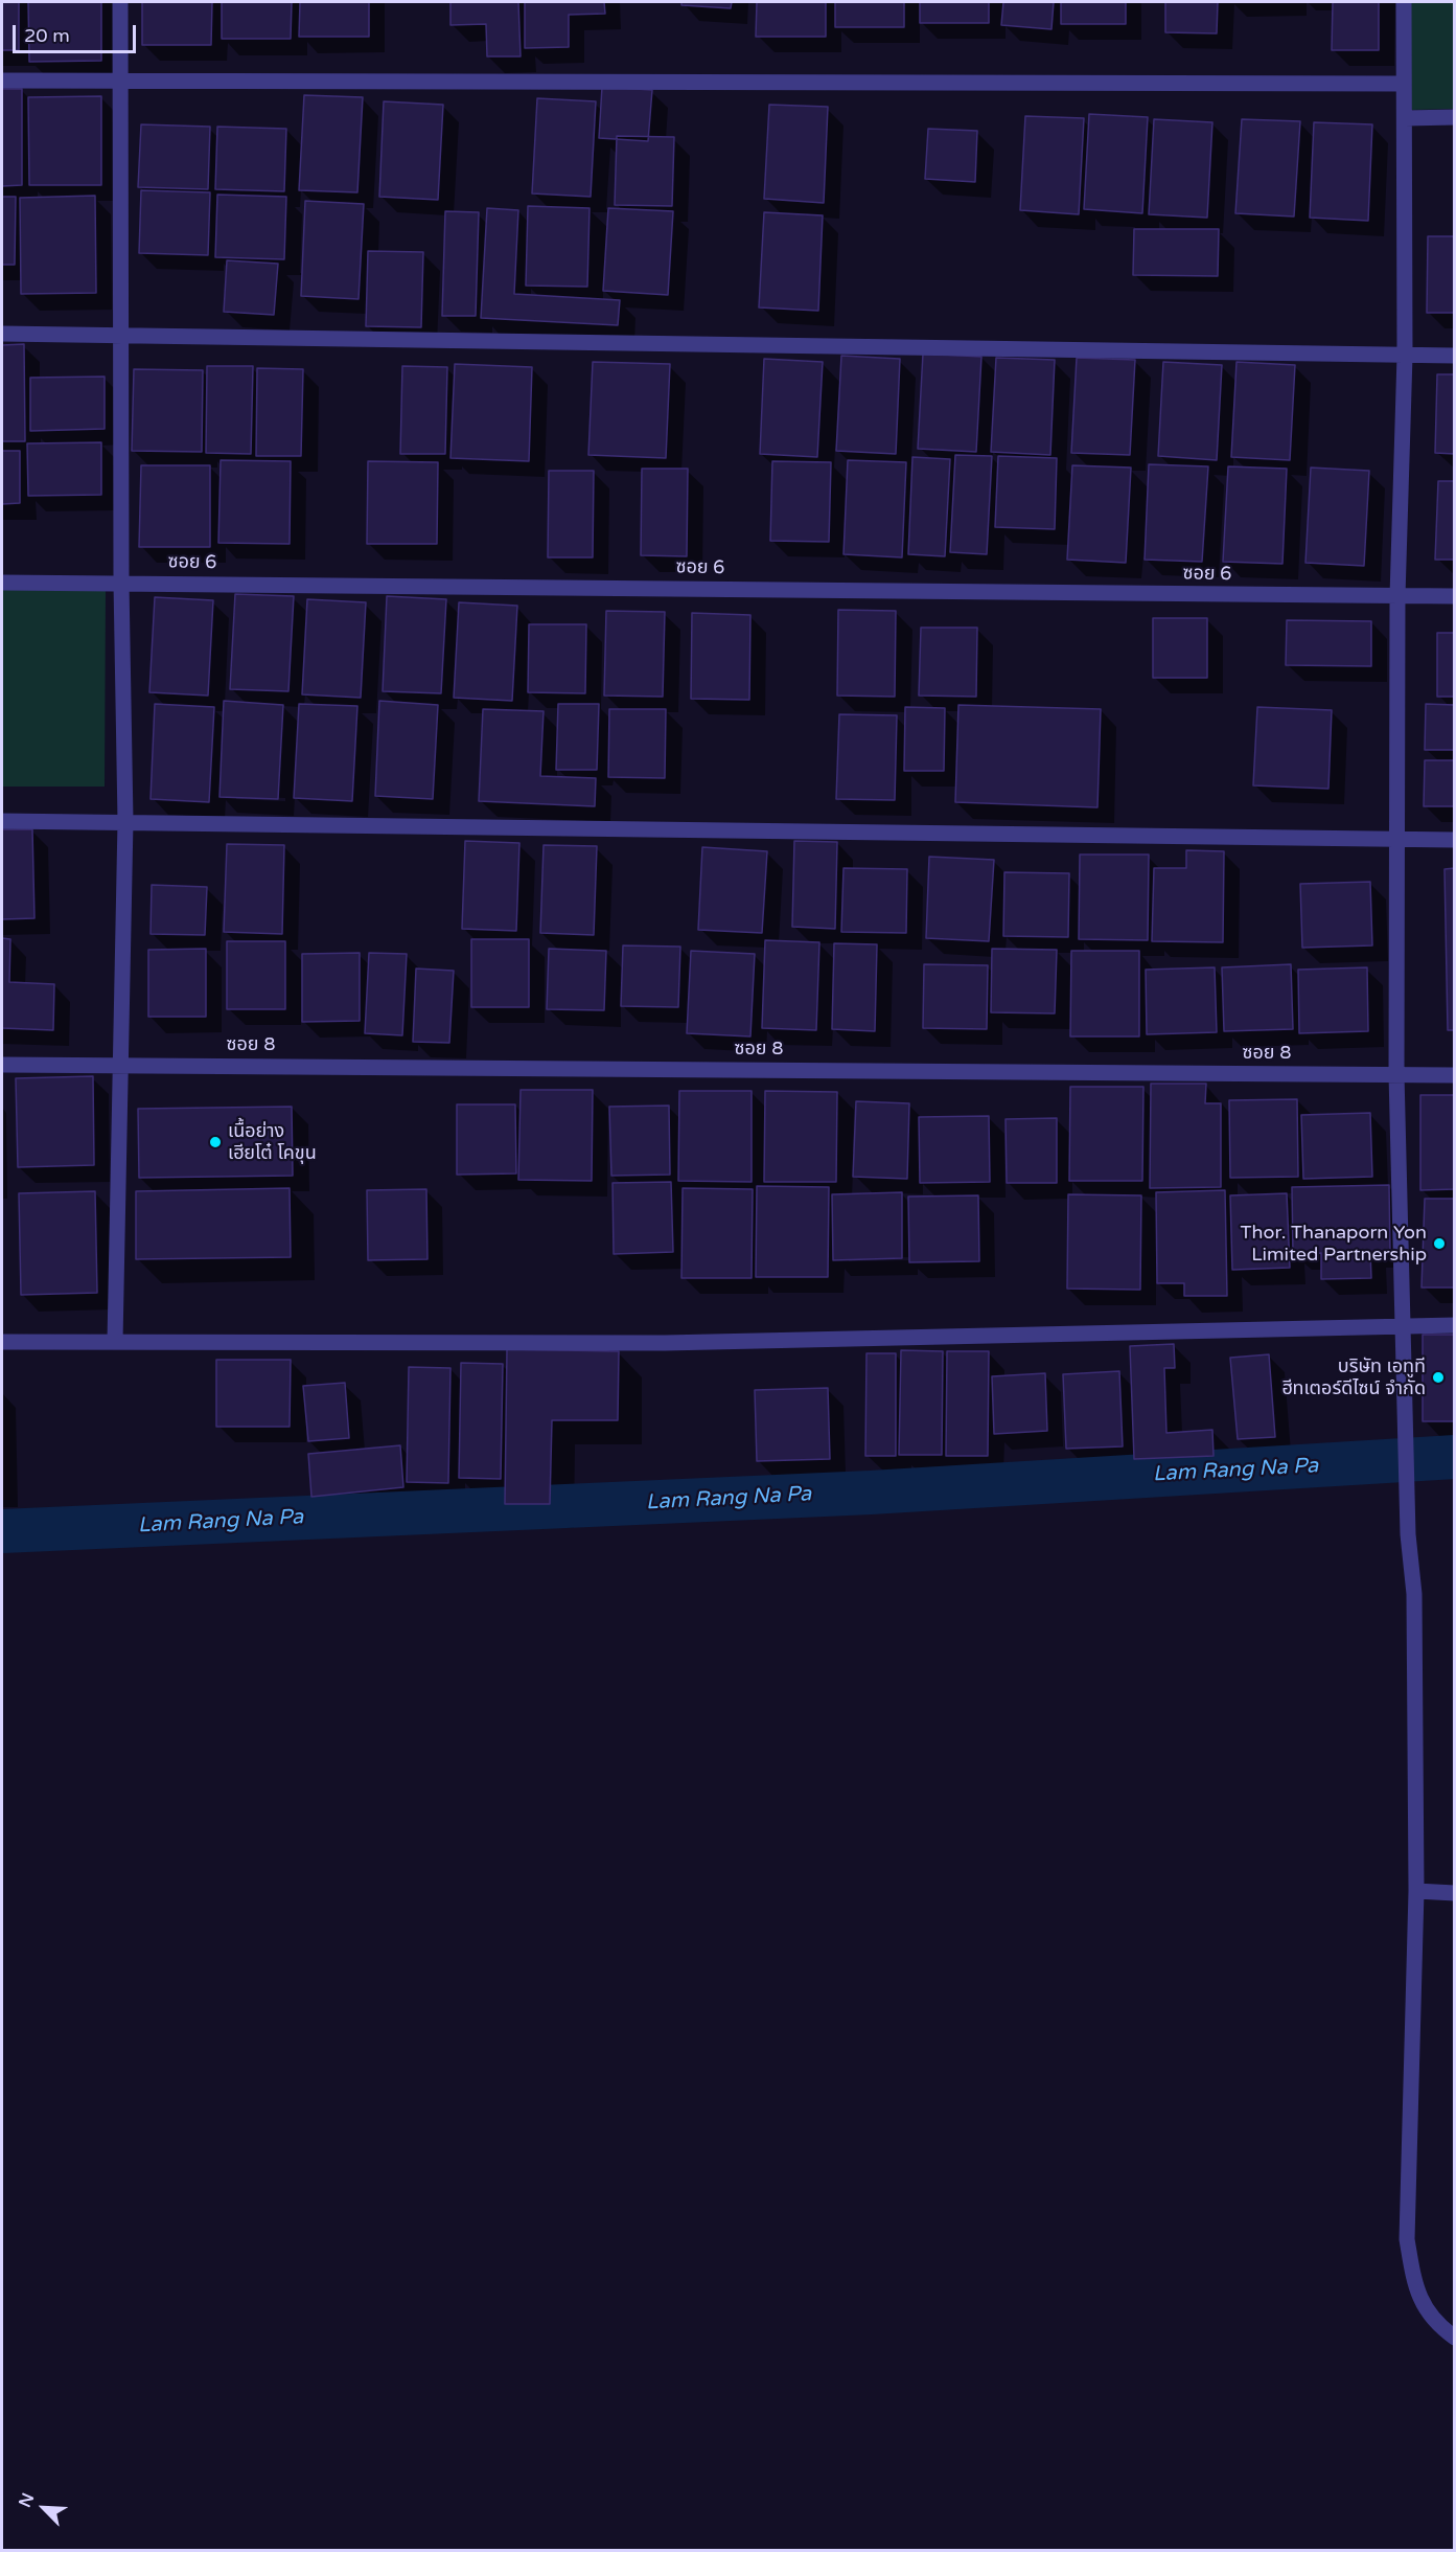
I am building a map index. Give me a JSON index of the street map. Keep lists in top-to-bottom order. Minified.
{"streets":{"street":["ซอย 6","ซอย 8"]},"water":["Lam Rang Na Pa"],"places":["เนื้อย่าง เฮียโต๋ โคขุน","Thor. Thanaporn Yon Limited Partnership","บริษัท เอทูที ฮีทเตอร์ดีไซน์ จำกัด"],"scale_bar":"20 m","north":"top left"}
